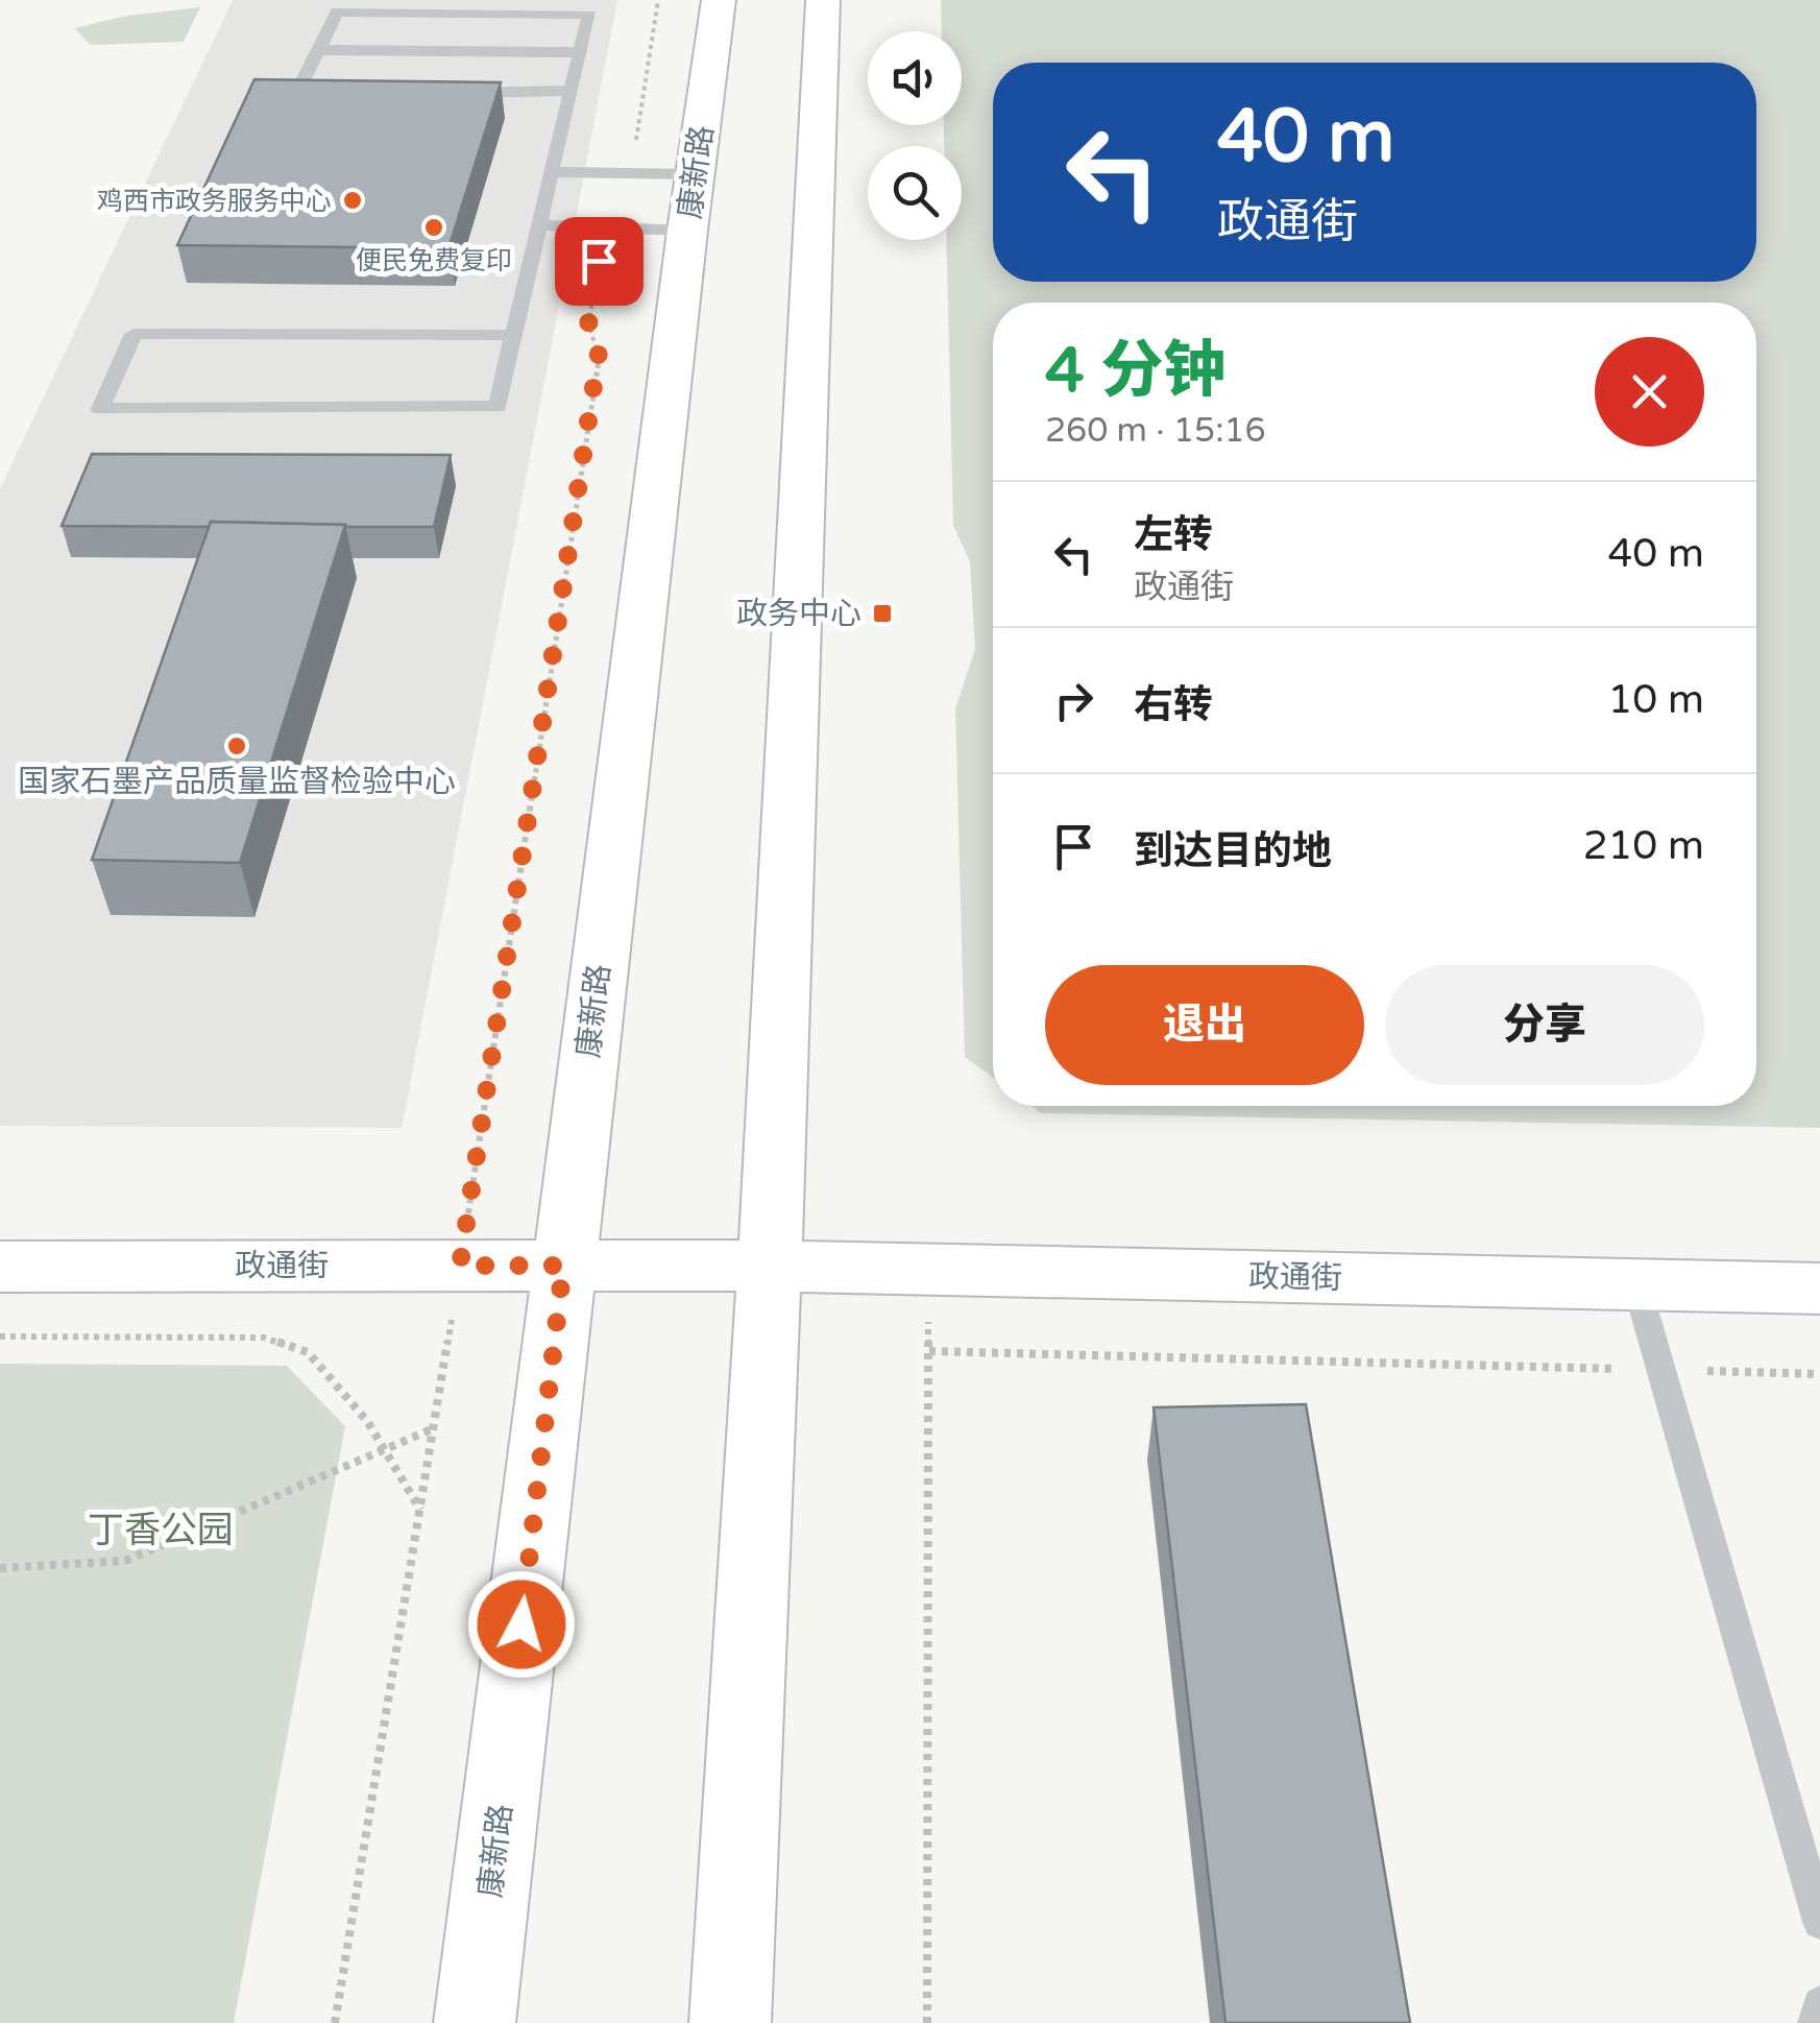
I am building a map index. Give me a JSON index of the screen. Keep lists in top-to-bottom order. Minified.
{"streets":{"main road":["康新路","政通街"]},"crossings":[["康新路","政通街"]],"parks":["丁香公园"],"places":{"other":["鸡西市政务服务中心","便民免费复印","国家石墨产品质量监督检验中心"],"transit":["政务中心"]},"page":{"turn":["40 m","政通街"],"heading":["4 分钟","260 m · 15:16"],"list":[{"name":"左转","note":"政通街","value":"40 m"},{"name":"右转","value":"10 m"},{"name":"到达目的地","value":"210 m"}],"buttons":["退出","分享"]}}
